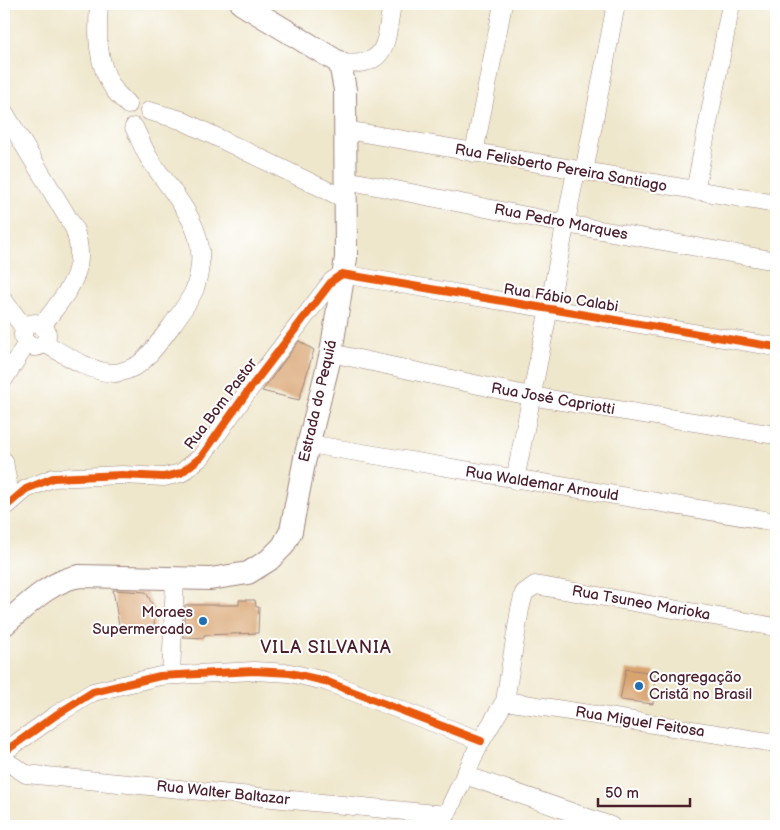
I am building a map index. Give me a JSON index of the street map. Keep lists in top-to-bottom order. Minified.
{"streets":{"main road":["Estrada do Pequiá"],"street":["Rua Felisberto Pereira Santiago","Rua Pedro Marques","Rua Fábio Calabi","Rua José Capriotti","Rua Bom Pastor","Rua Waldemar Arnould","Rua Tsuneo Marioka","Rua Miguel Feitosa","Rua Walter Baltazar"]},"crossings":[["Rua Felisberto Pereira Santiago","Estrada do Pequiá"],["Rua Pedro Marques","Estrada do Pequiá"],["Rua Fábio Calabi","Estrada do Pequiá"],["Rua Fábio Calabi","Rua Bom Pastor"],["Rua José Capriotti","Estrada do Pequiá"],["Estrada do Pequiá","Rua Bom Pastor"],["Estrada do Pequiá","Rua Waldemar Arnould"],["Rua Tsuneo Marioka","Rua Miguel Feitosa"]],"districts":["VILA SILVANIA"],"places":["Moraes Supermercado","Congregação Cristã no Brasil"],"scale_bar":"50 m"}
